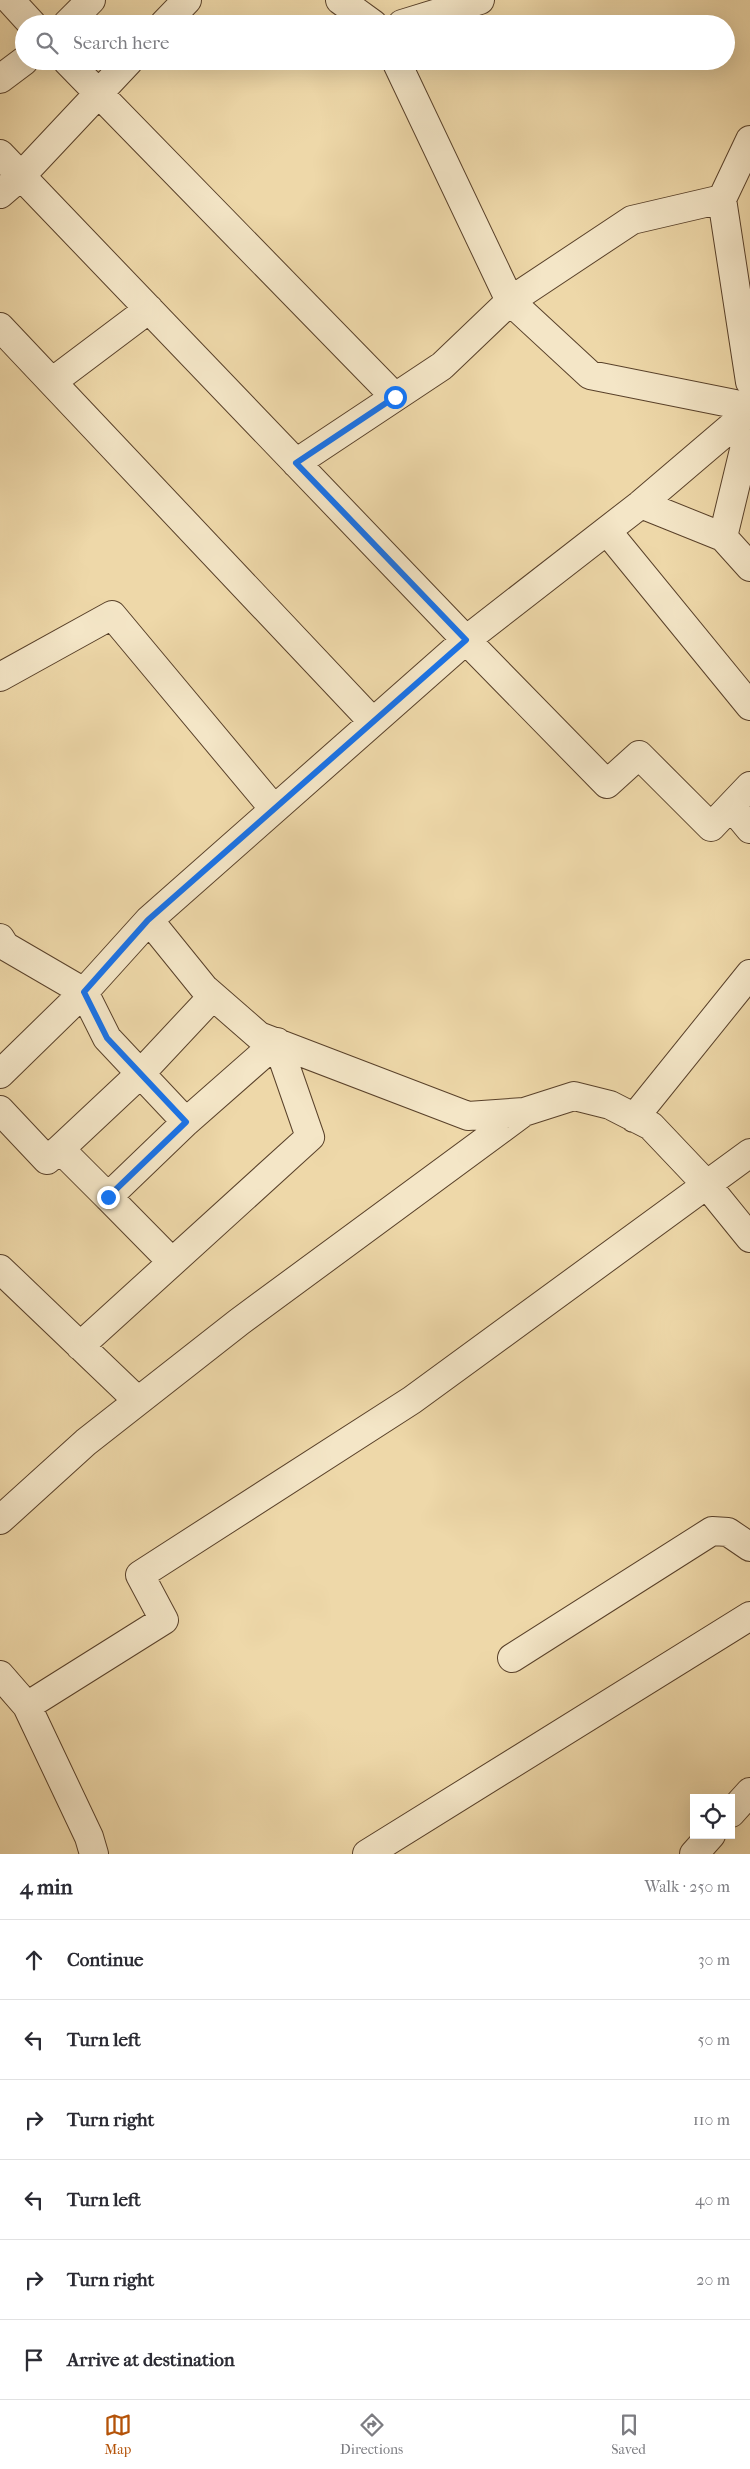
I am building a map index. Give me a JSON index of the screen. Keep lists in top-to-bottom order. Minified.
{"page":{"search":"Search here","heading":["4 min","Walk · 250 m"],"list":[["Continue","30 m"],["Turn left","50 m"],["Turn right","110 m"],["Turn left","40 m"],["Turn right","20 m"],"Arrive at destination"],"nav":["Map","Directions","Saved"]}}
